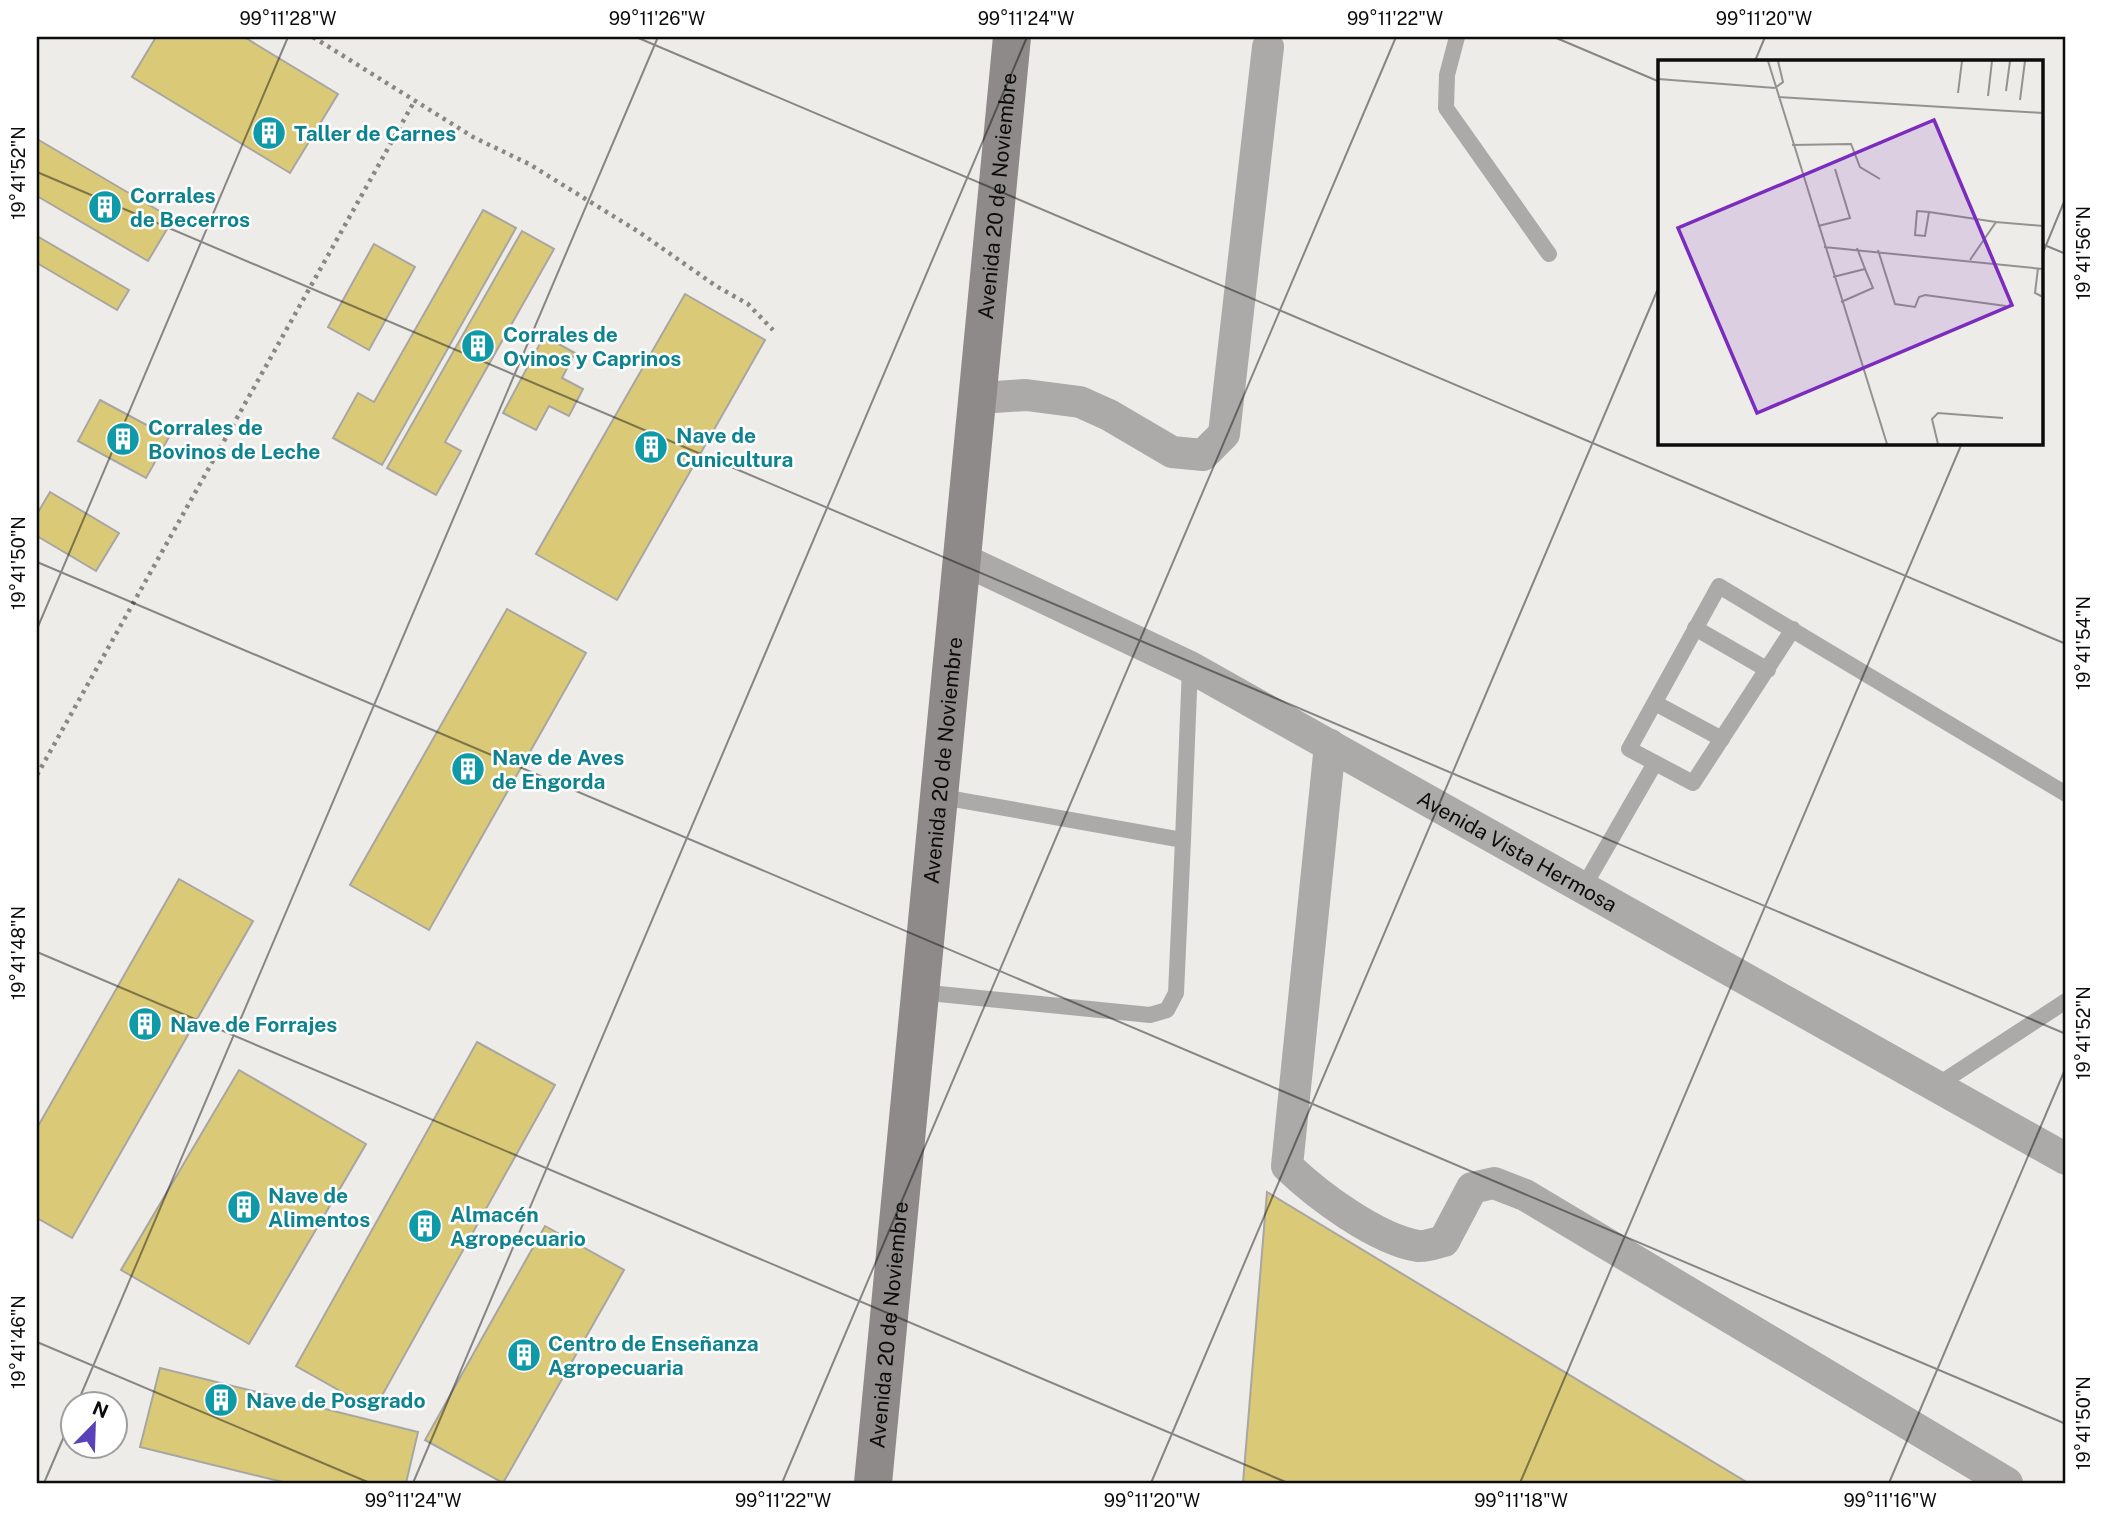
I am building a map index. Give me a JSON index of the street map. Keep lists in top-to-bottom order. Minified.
{"streets":{"main road":["Avenida 20 de Noviembre"],"street":["Avenida Vista Hermosa"]},"crossings":[["Avenida 20 de Noviembre","Avenida Vista Hermosa"]],"places":{"building":["Taller de Carnes","Corrales de Becerros","Corrales de Ovinos y Caprinos","Corrales de Bovinos de Leche","Nave de Cunicultura","Nave de Aves de Engorda","Nave de Forrajes","Nave de Alimentos","Almacén Agropecuario","Centro de Enseñanza Agropecuaria","Nave de Posgrado"]},"north":"top right","coordinates":["99°11'28\"W","99°11'26\"W","99°11'24\"W","99°11'22\"W","99°11'20\"W","19°41'52\"N","19°41'56\"N","19°41'50\"N","19°41'54\"N","19°41'48\"N","19°41'46\"N","99°11'18\"W","99°11'16\"W"]}
